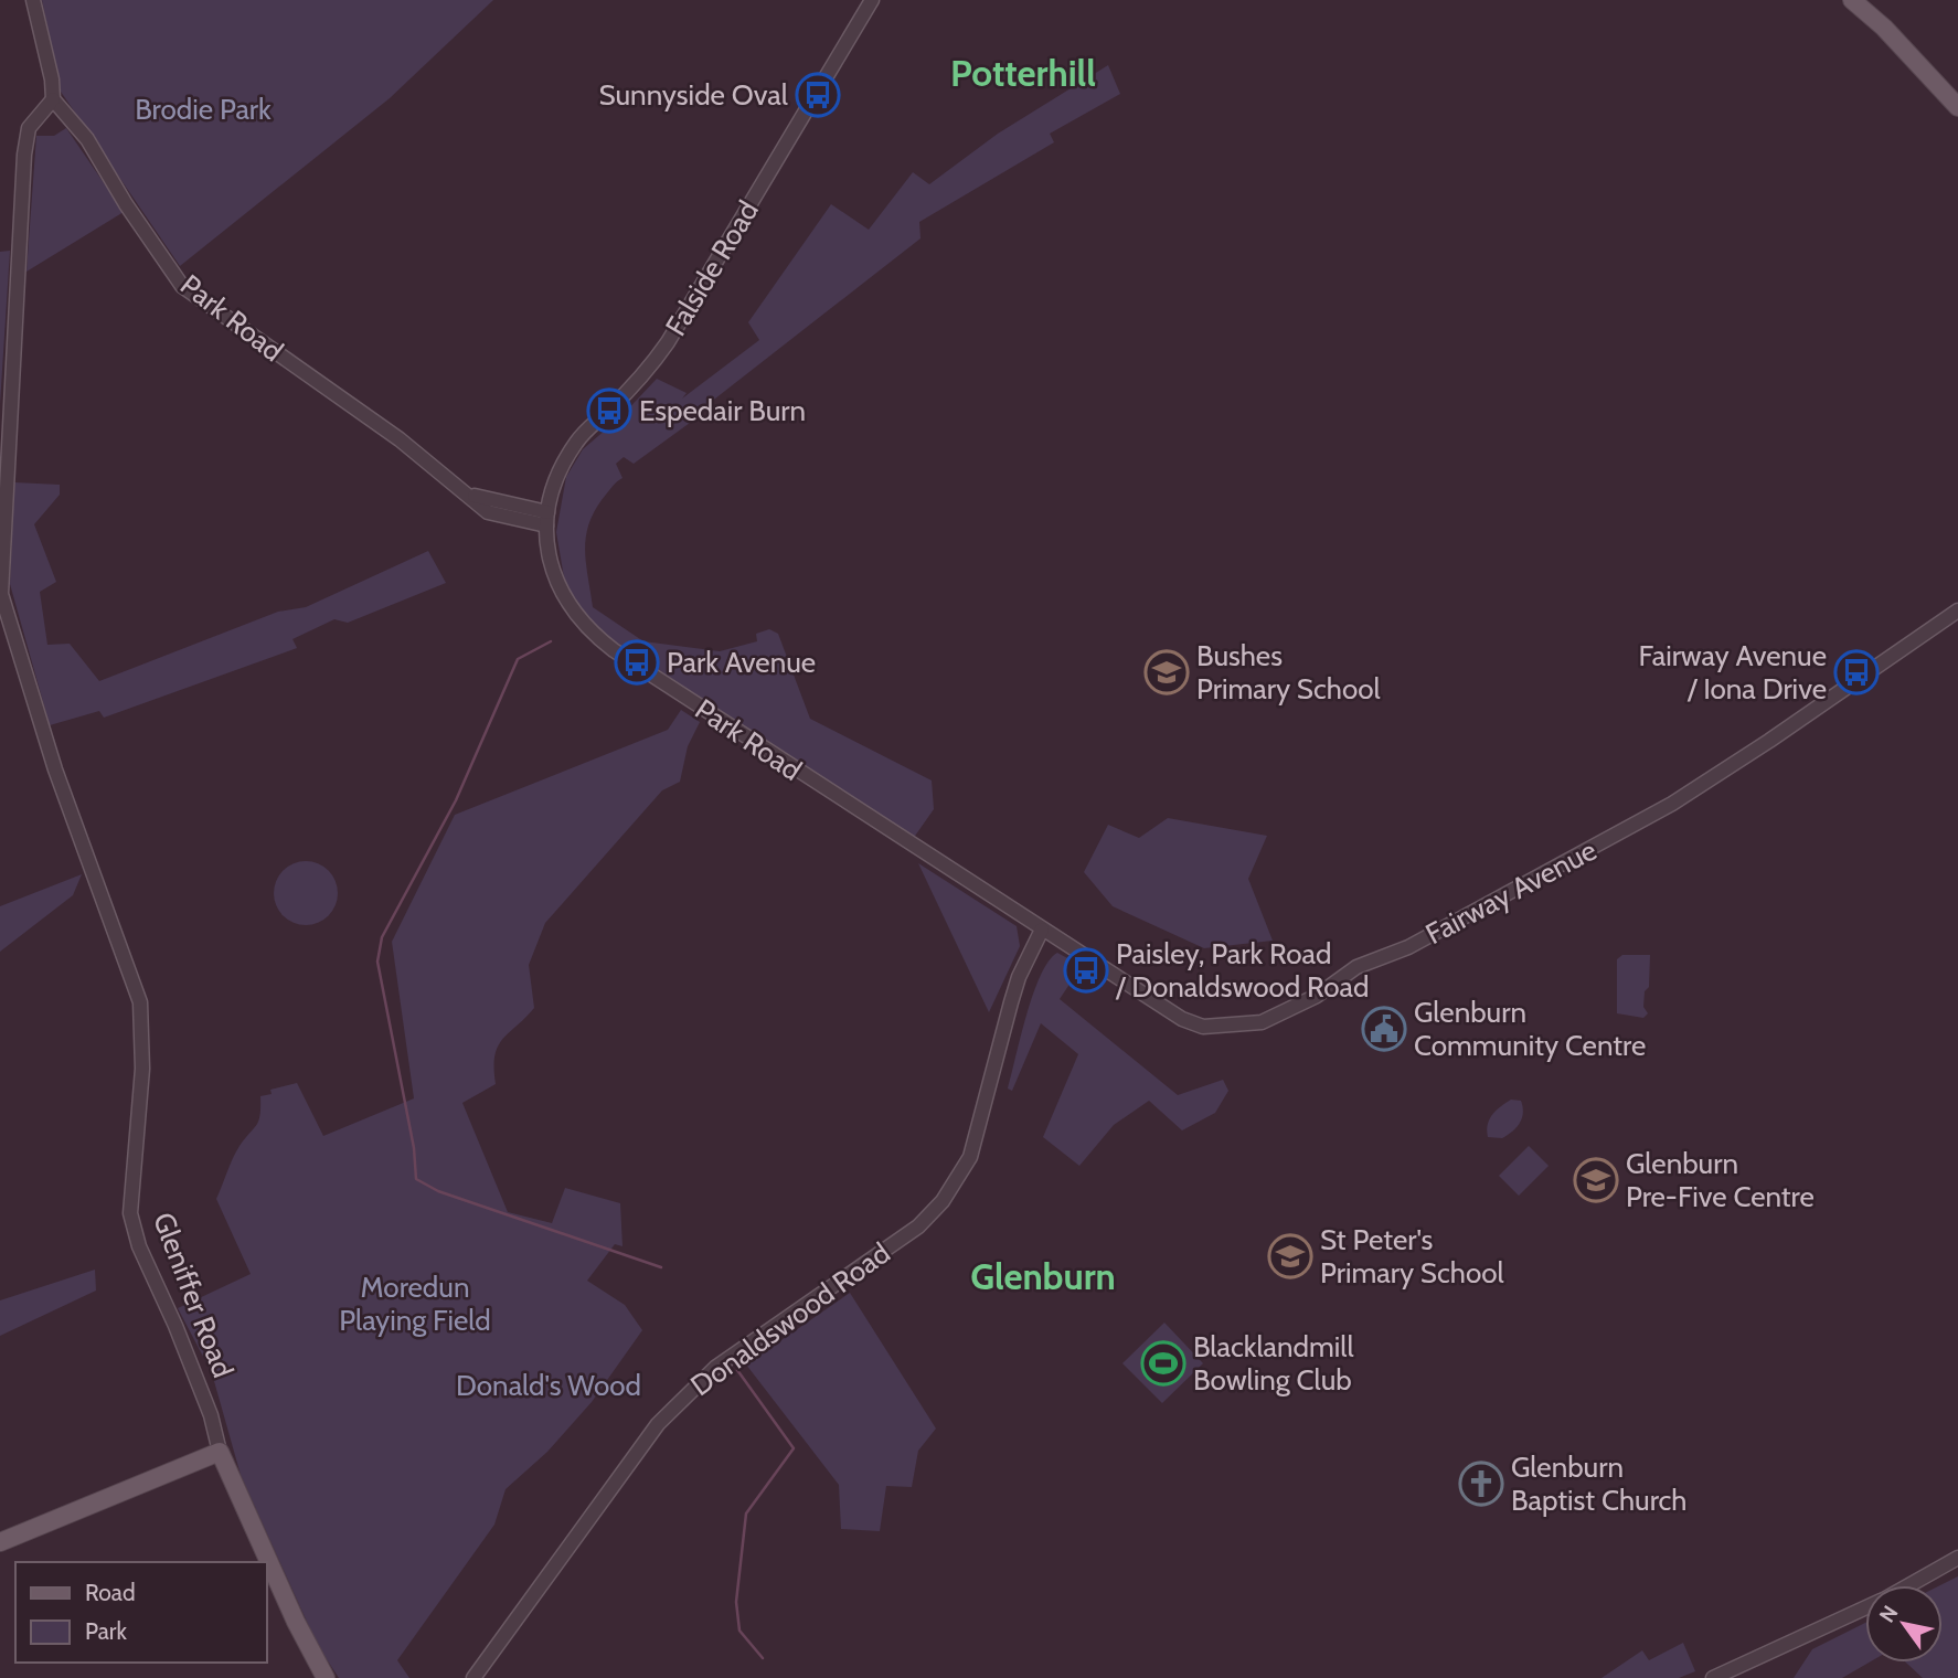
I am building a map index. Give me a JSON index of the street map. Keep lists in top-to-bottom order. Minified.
{"streets":{"main road":["Gleniffer Road"],"street":["Falside Road","Park Road","Fairway Avenue","Donaldswood Road"]},"crossings":[["Falside Road","Park Road"],["Park Road","Fairway Avenue"],["Park Road","Gleniffer Road"],["Park Road","Donaldswood Road"],["Fairway Avenue","Donaldswood Road"]],"districts":["Potterhill","Glenburn"],"parks":["Brodie Park","Moredun Playing Field","Donald's Wood"],"places":{"bus stop":["Sunnyside Oval","Espedair Burn","Park Avenue","Fairway Avenue / Iona Drive","Paisley, Park Road / Donaldswood Road"],"school or university":["Bushes Primary School","Glenburn Pre-Five Centre","St Peter's Primary School"],"public building":["Glenburn Community Centre"],"sports":["Blacklandmill Bowling Club"],"church":["Glenburn Baptist Church"]},"legend":["Road","Park"],"north":"top left"}
